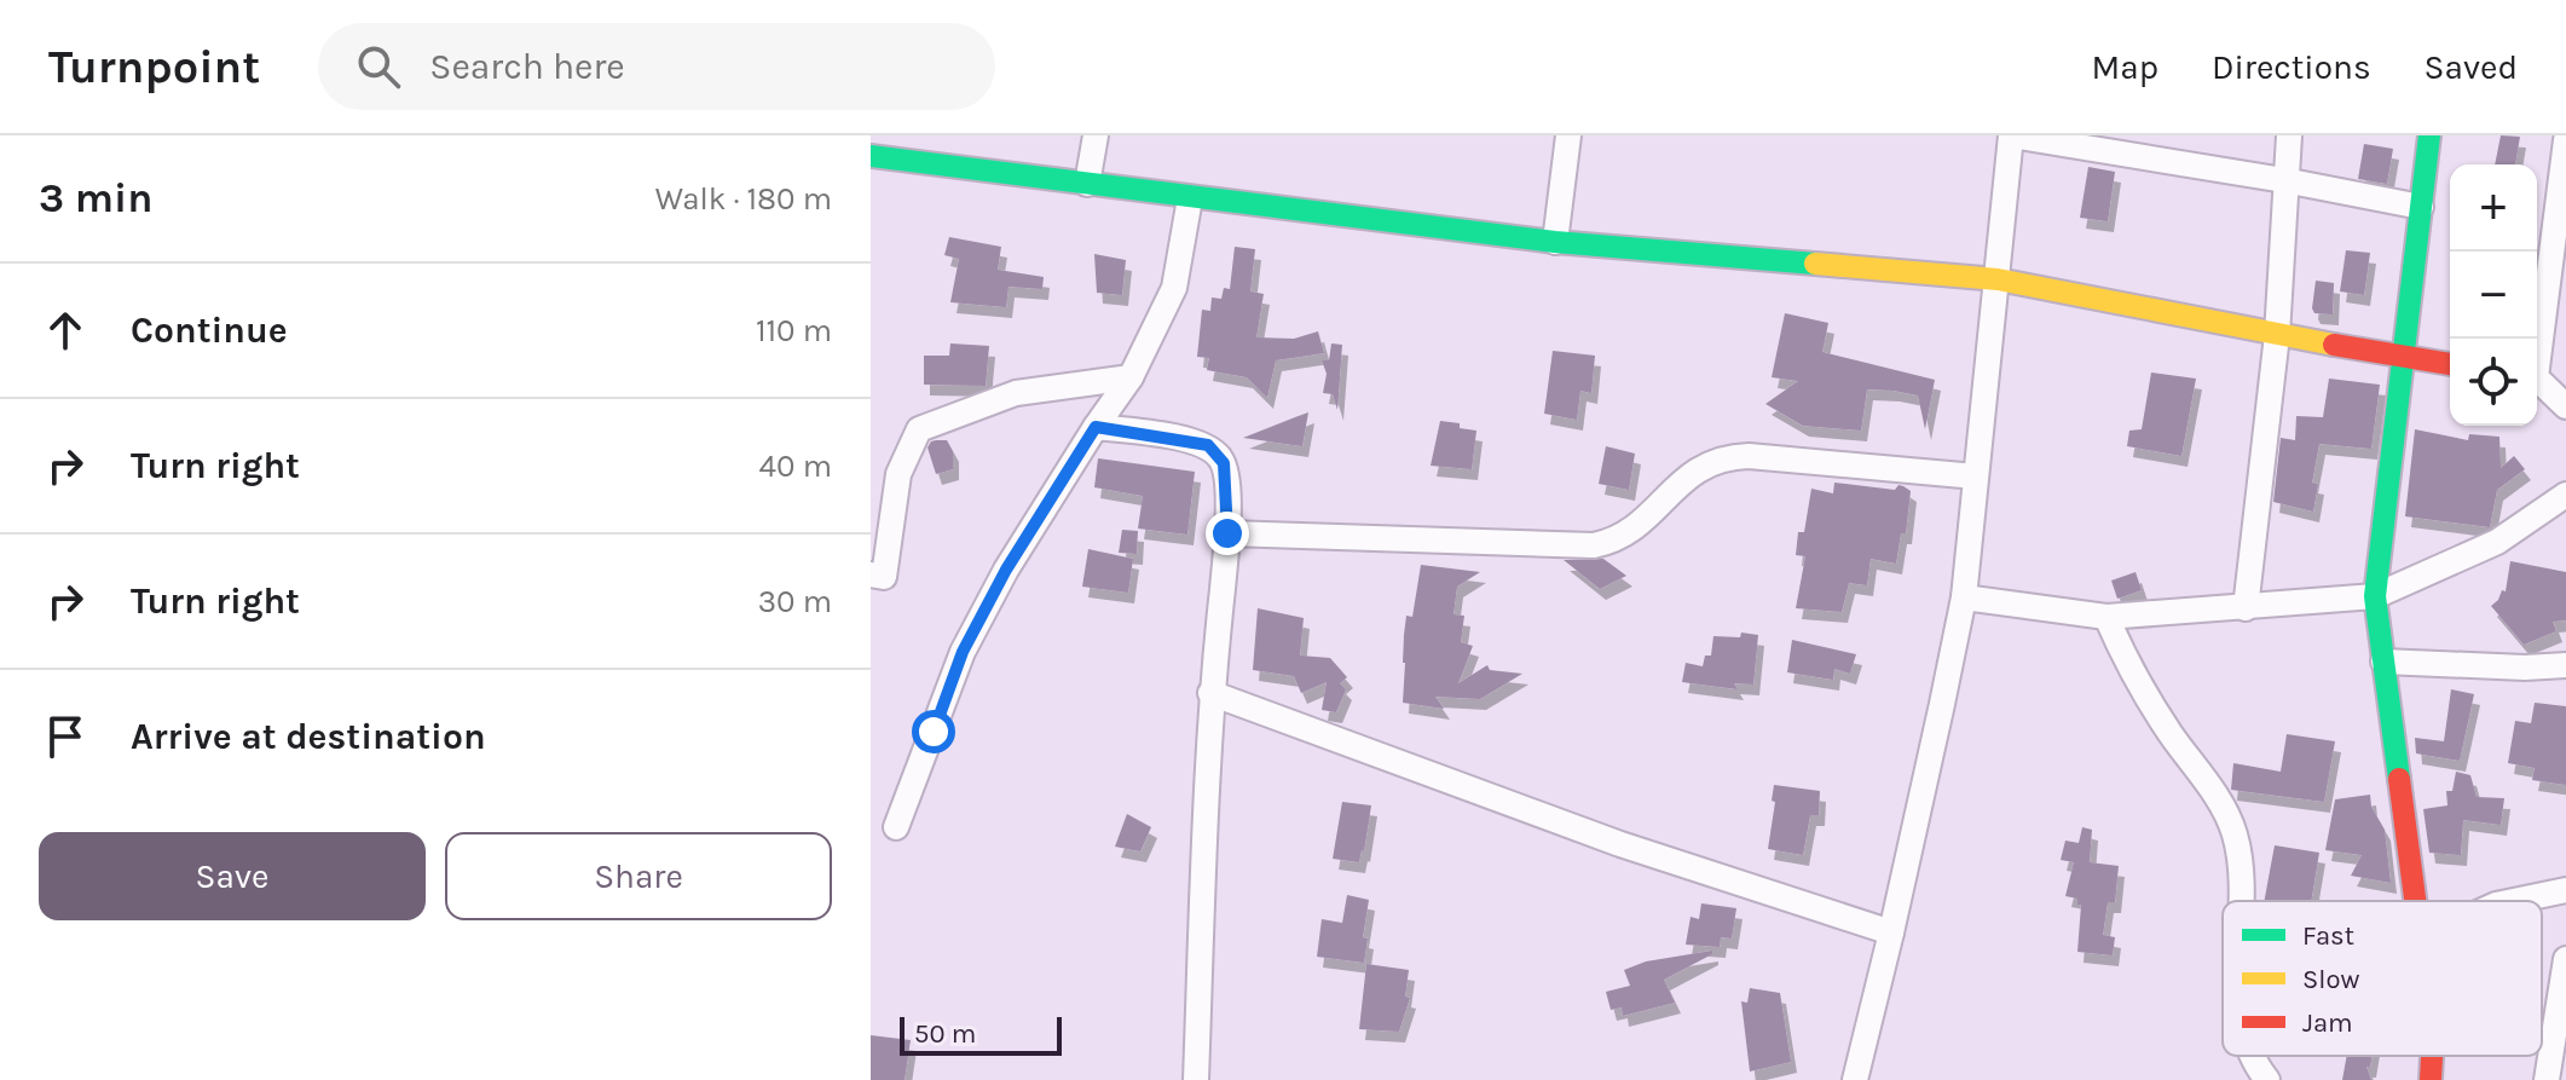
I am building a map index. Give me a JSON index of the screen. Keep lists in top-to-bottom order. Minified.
{"legend":["Fast","Slow","Jam"],"scale_bar":"50 m","page":{"header":"Turnpoint","search":"Search here","nav":["Map","Directions","Saved"],"heading":["3 min","Walk · 180 m"],"map_buttons":["+","−"],"list":[["Continue","110 m"],["Turn right","40 m"],["Turn right","30 m"],"Arrive at destination"],"buttons":["Save","Share"],"scale":"50 m"}}
